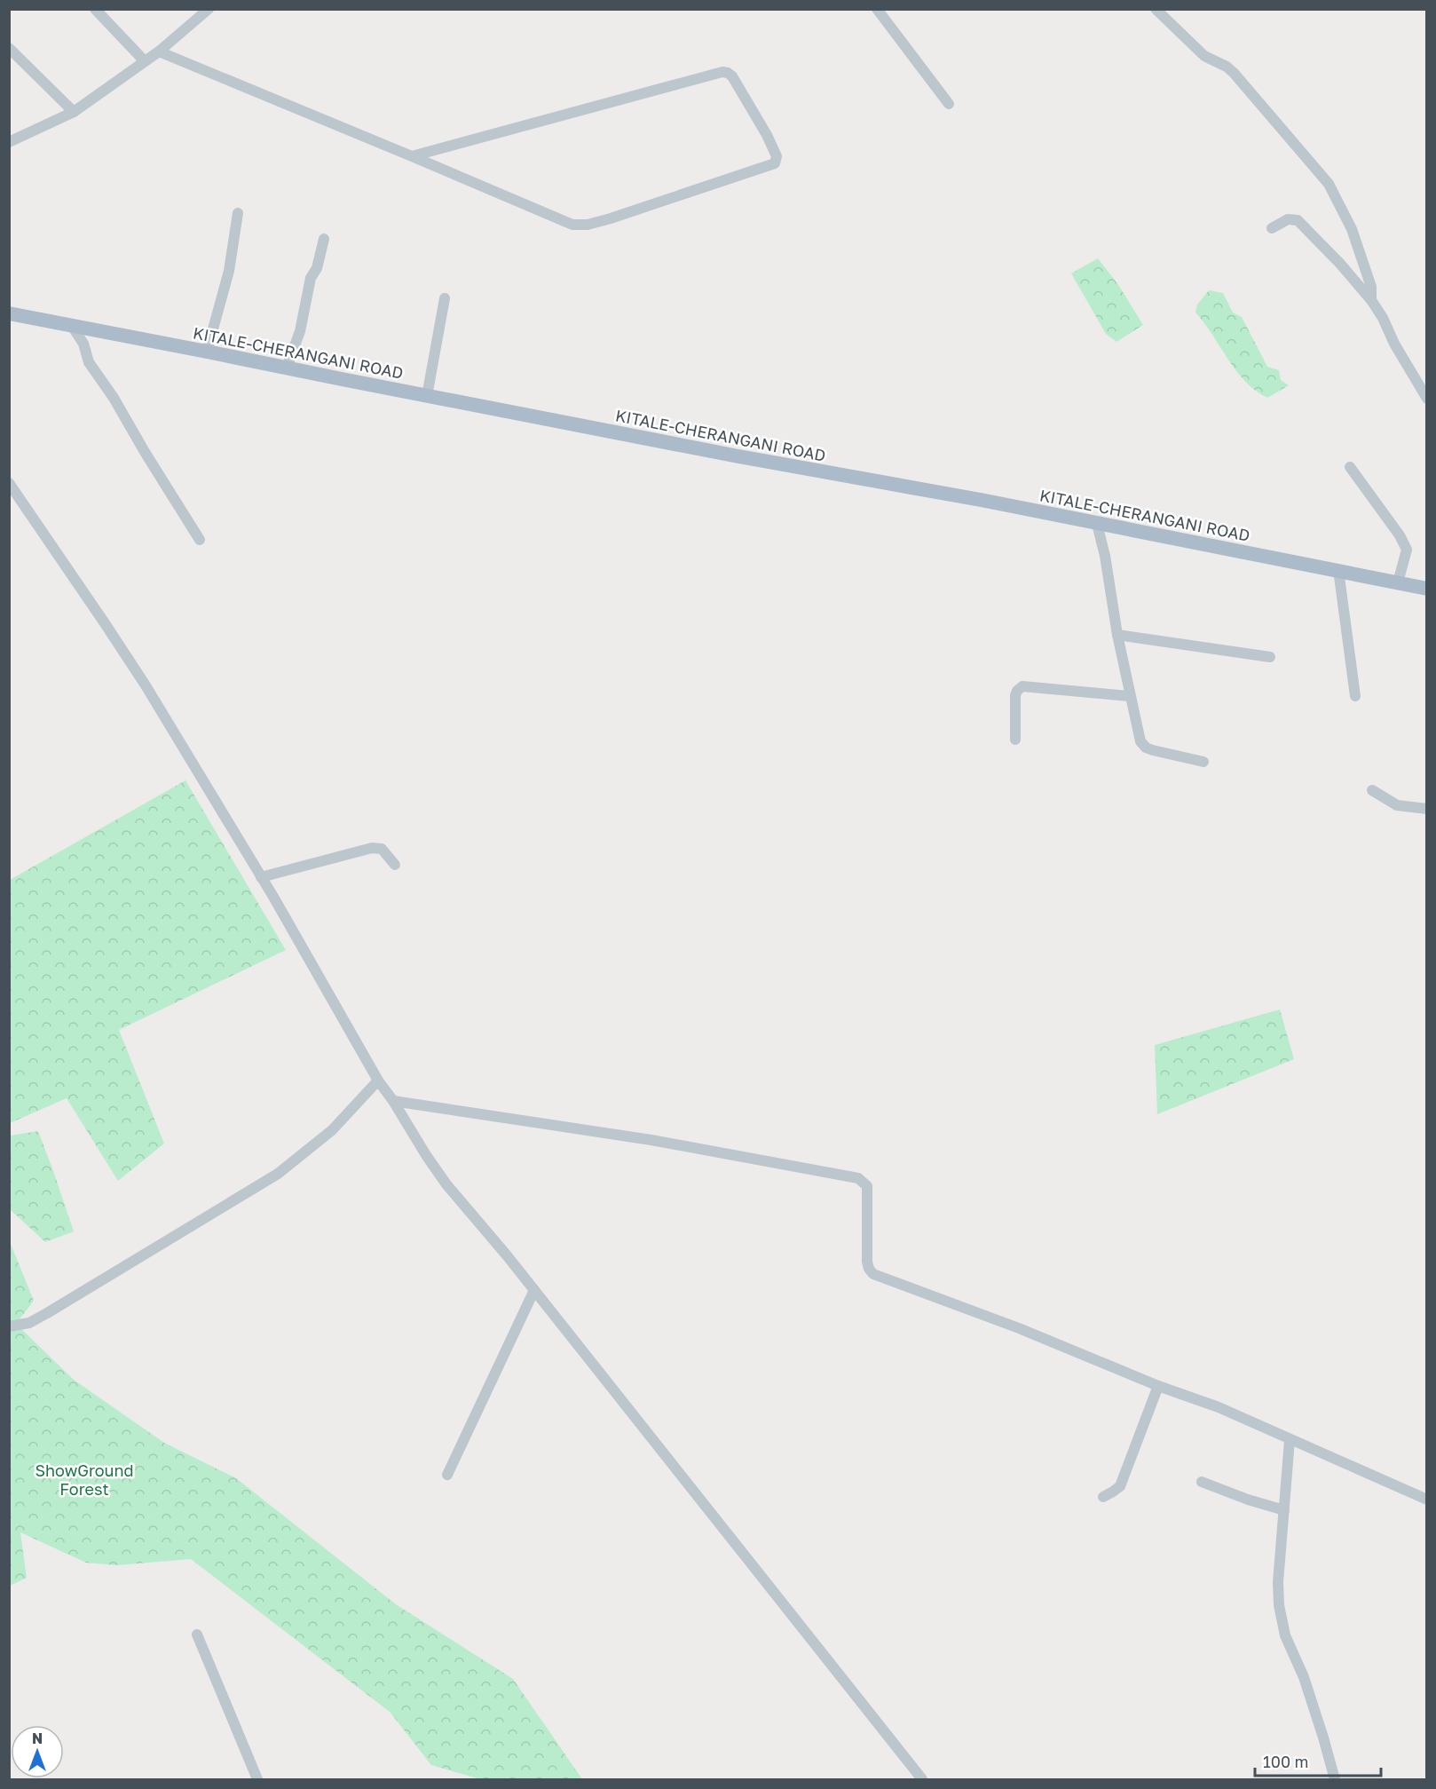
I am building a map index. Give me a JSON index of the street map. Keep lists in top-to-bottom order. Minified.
{"streets":{"main road":["KITALE-CHERANGANI ROAD"]},"parks":["ShowGround Forest"],"scale_bar":"100 m","north":"top"}
